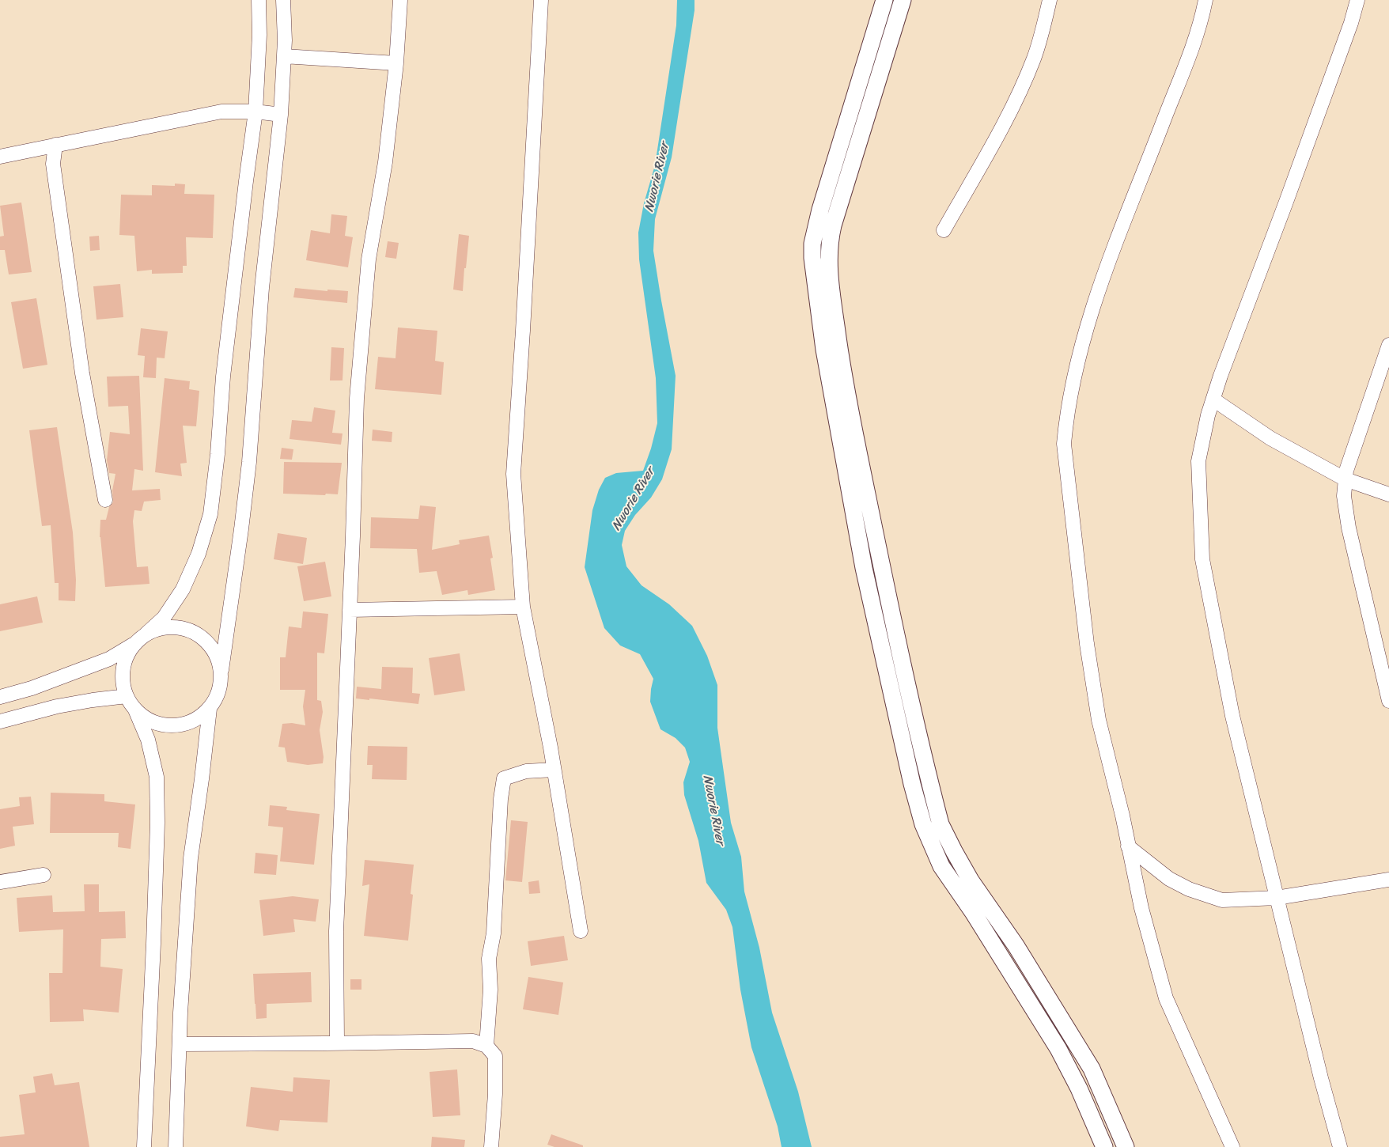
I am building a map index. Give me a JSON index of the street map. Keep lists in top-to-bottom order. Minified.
{"water":["Nworie River"]}
